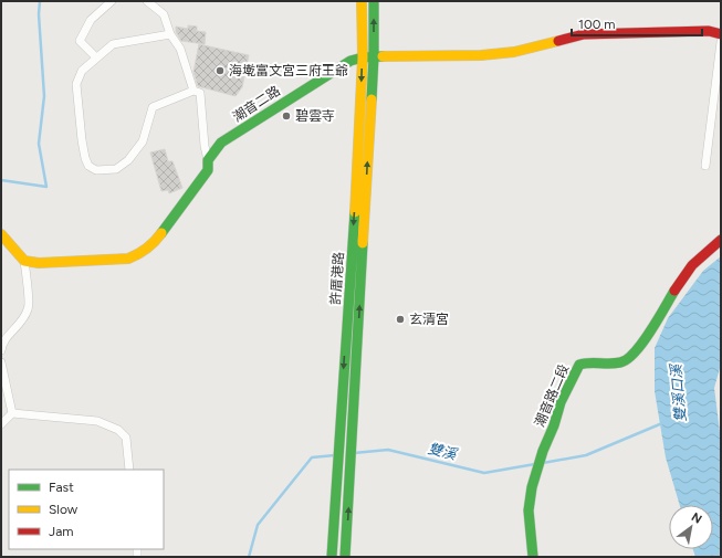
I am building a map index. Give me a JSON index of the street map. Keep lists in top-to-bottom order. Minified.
{"streets":{"street":["潮音二路","許厝港路","潮音路二段"]},"crossings":[["潮音二路","許厝港路"]],"water":["雙溪口溪","雙溪"],"places":["海墘富文宮三府王爺","碧雲寺","玄清宮"],"legend":["Fast","Slow","Jam"],"scale_bar":"100 m","north":"top right"}
